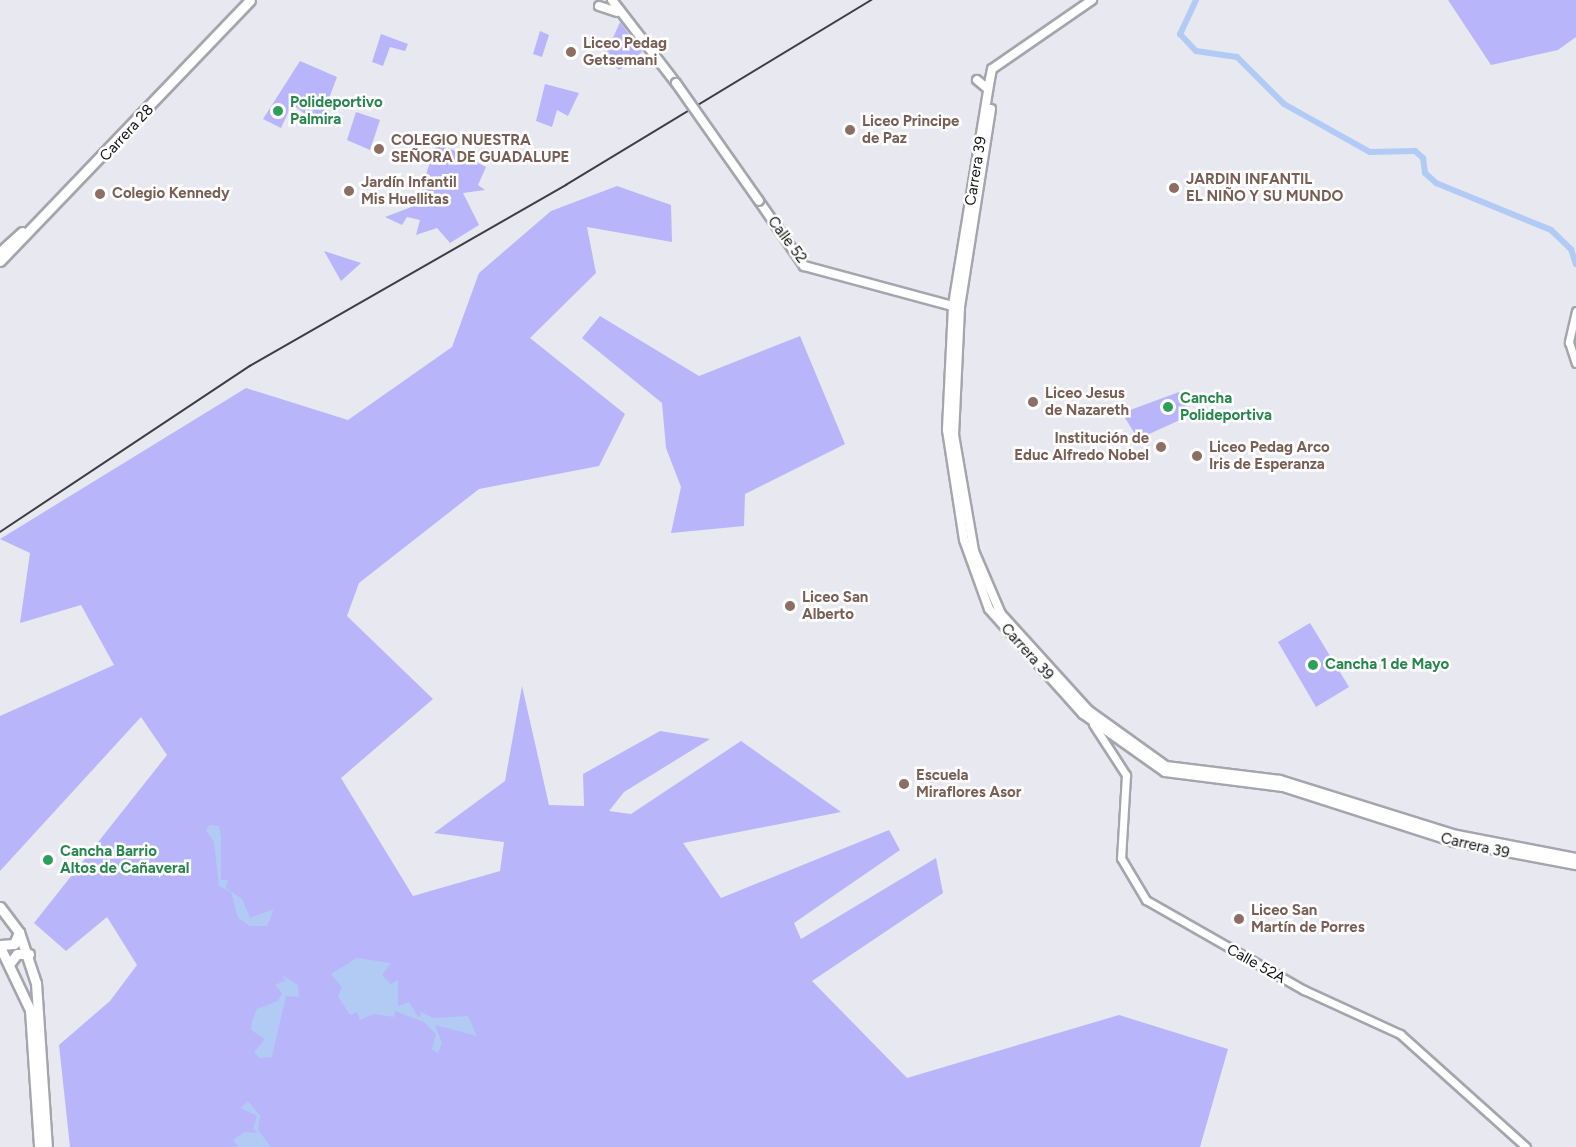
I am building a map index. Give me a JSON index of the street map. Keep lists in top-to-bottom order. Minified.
{"streets":{"main road":["Carrera 28","Carrera 39","Calle 52"],"street":["Calle 52A"]},"crossings":[["Carrera 39","Calle 52"],["Carrera 39","Calle 52A"]],"places":["Liceo Pedag Getsemani","Polideportivo Palmira","Liceo Principe de Paz","COLEGIO NUESTRA SEÑORA DE GUADALUPE","JARDIN INFANTIL EL NIÑO Y SU MUNDO","Jardín Infantil Mis Huellitas","Colegio Kennedy","Liceo Jesus de Nazareth","Cancha Polideportiva","Institución de Educ Alfredo Nobel","Liceo Pedag Arco Iris de Esperanza","Liceo San Alberto","Cancha 1 de Mayo","Escuela Miraflores Asor","Cancha Barrio Altos de Cañaveral","Liceo San Martín de Porres"]}
